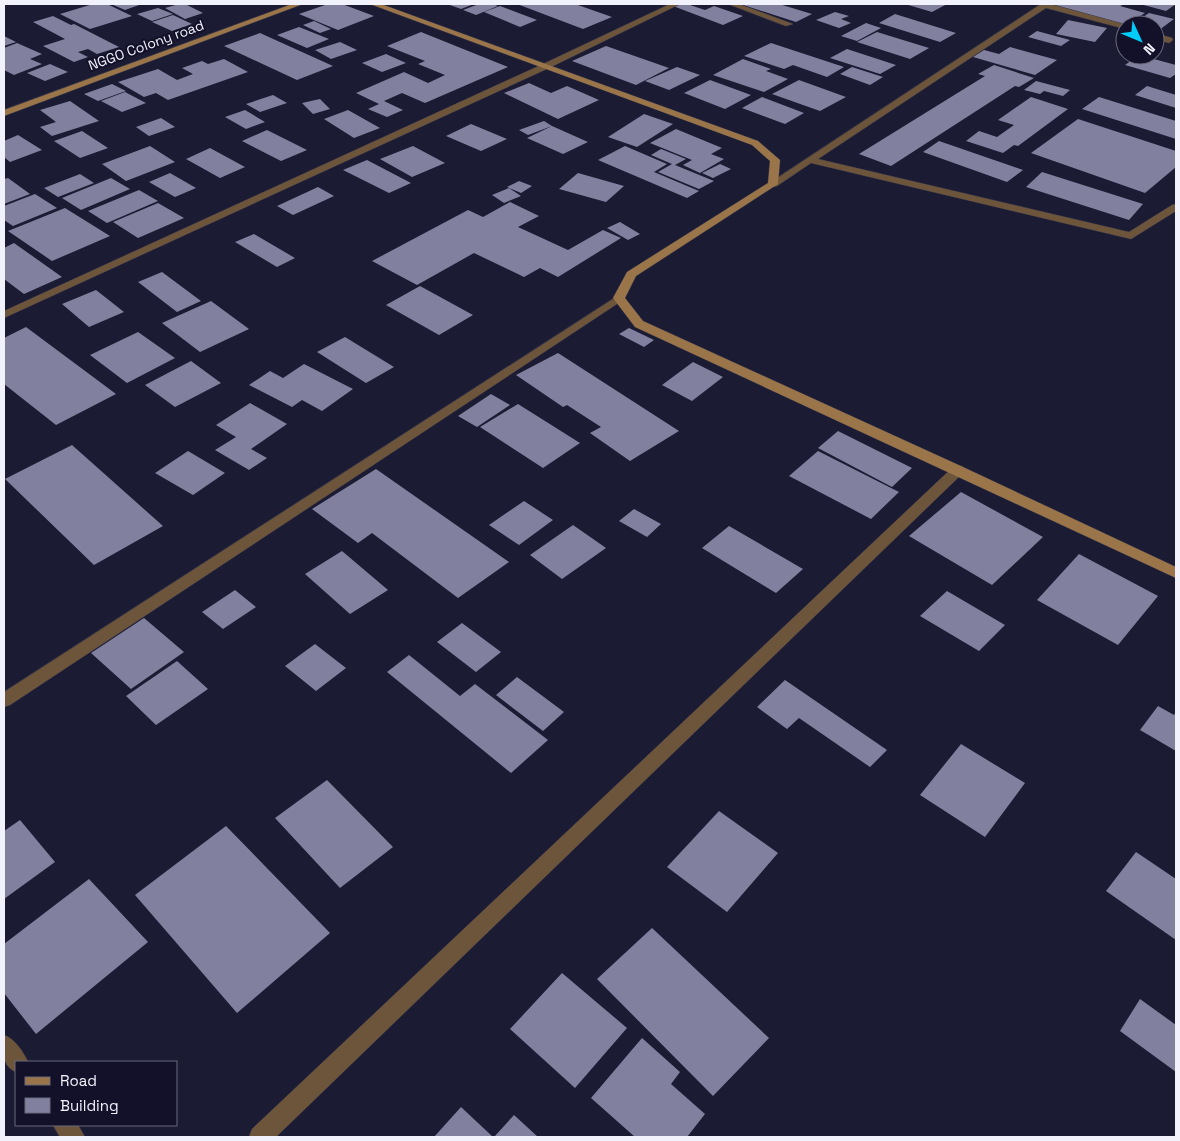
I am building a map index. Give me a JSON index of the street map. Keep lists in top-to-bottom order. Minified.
{"streets":{"street":["NGGO Colony road"]},"legend":["Road","Building"],"north":"bottom right"}
